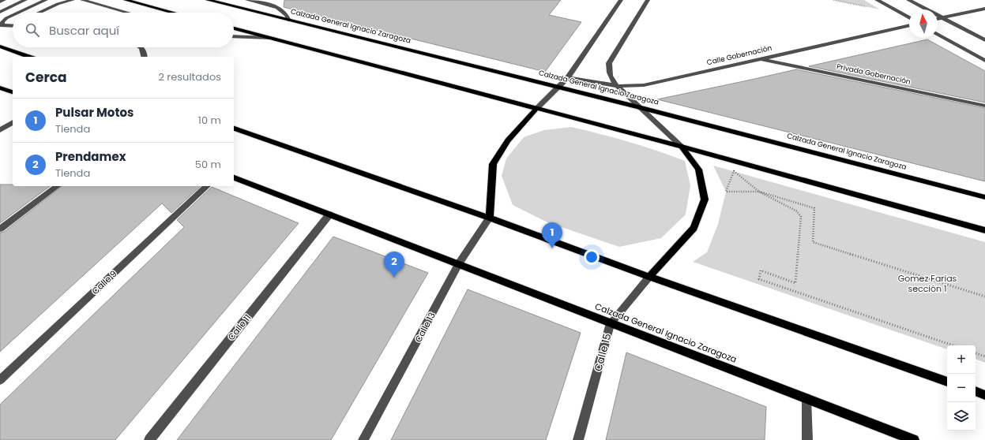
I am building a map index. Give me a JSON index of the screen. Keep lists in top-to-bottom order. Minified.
{"streets":{"main road":["Calzada General Ignacio Zaragoza"],"street":["Calle Gobernación","Privada Gobernación","Calle 9","Calle 11","Calle 13","Calle 15"]},"crossings":[["Calzada General Ignacio Zaragoza","Calle 11"],["Calzada General Ignacio Zaragoza","Calle 13"],["Calzada General Ignacio Zaragoza","Calle 15"],["Calle Gobernación","Privada Gobernación"]],"parks":["Gomez Farias sección 1"],"north":"top","page":{"search":"Buscar aquí","heading":["Cerca","2 resultados"],"list":[{"mark":"1","name":"Pulsar Motos","note":"Tienda","value":"10 m"},{"mark":"2","name":"Prendamex","note":"Tienda","value":"50 m"}],"pins":["1","2"],"map_buttons":["+","−"]}}
